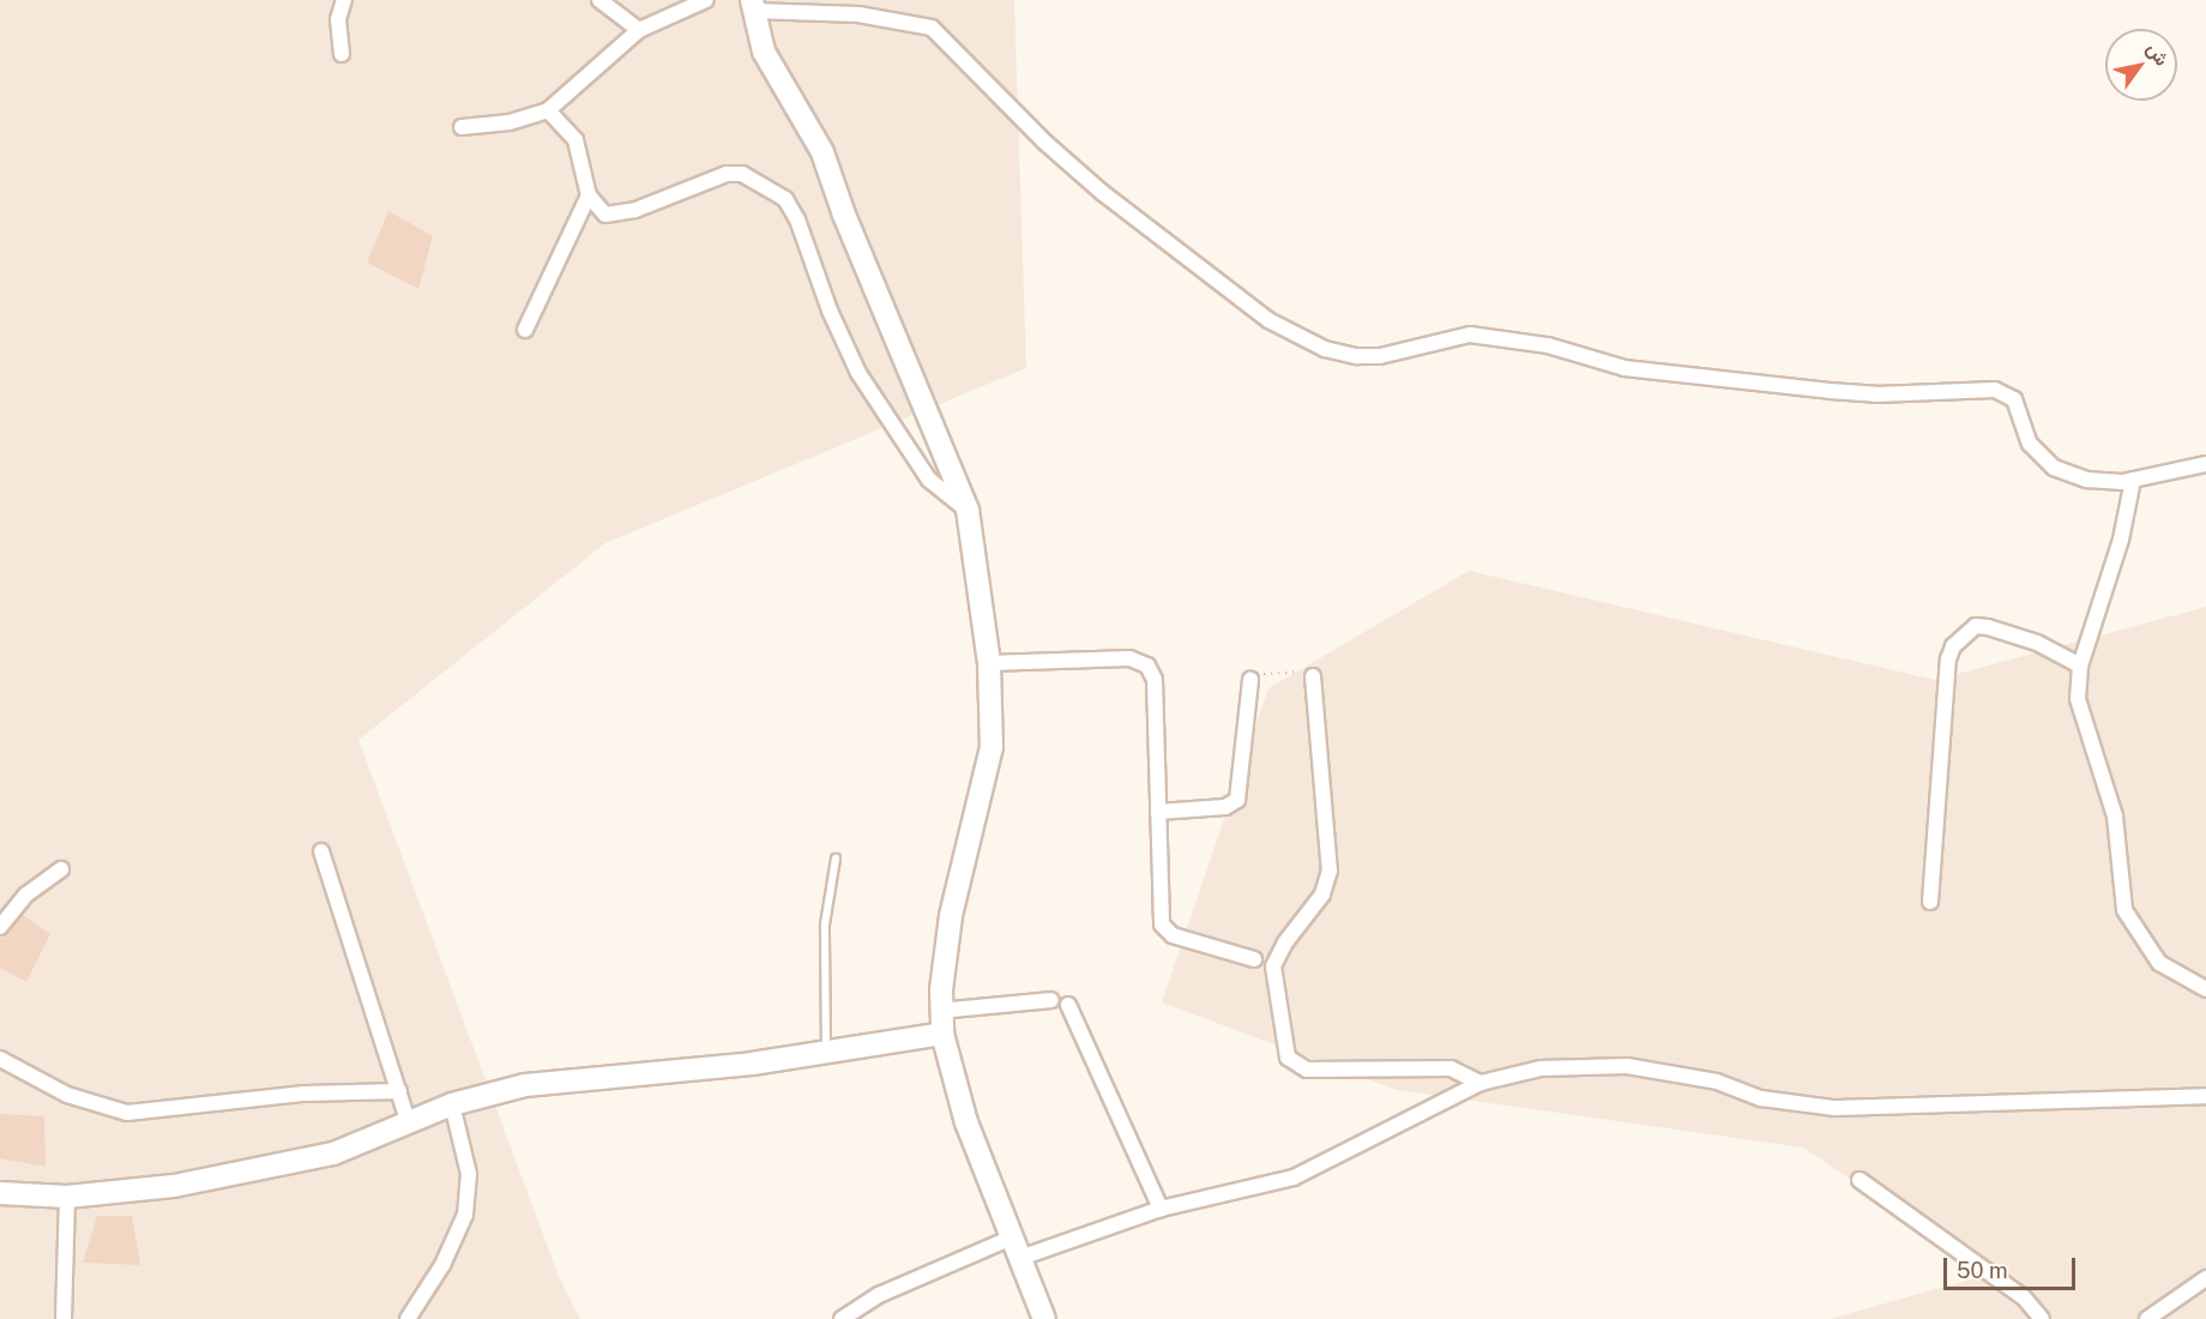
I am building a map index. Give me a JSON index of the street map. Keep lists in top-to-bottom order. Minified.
{"scale_bar":"50 m","north":"top right"}
